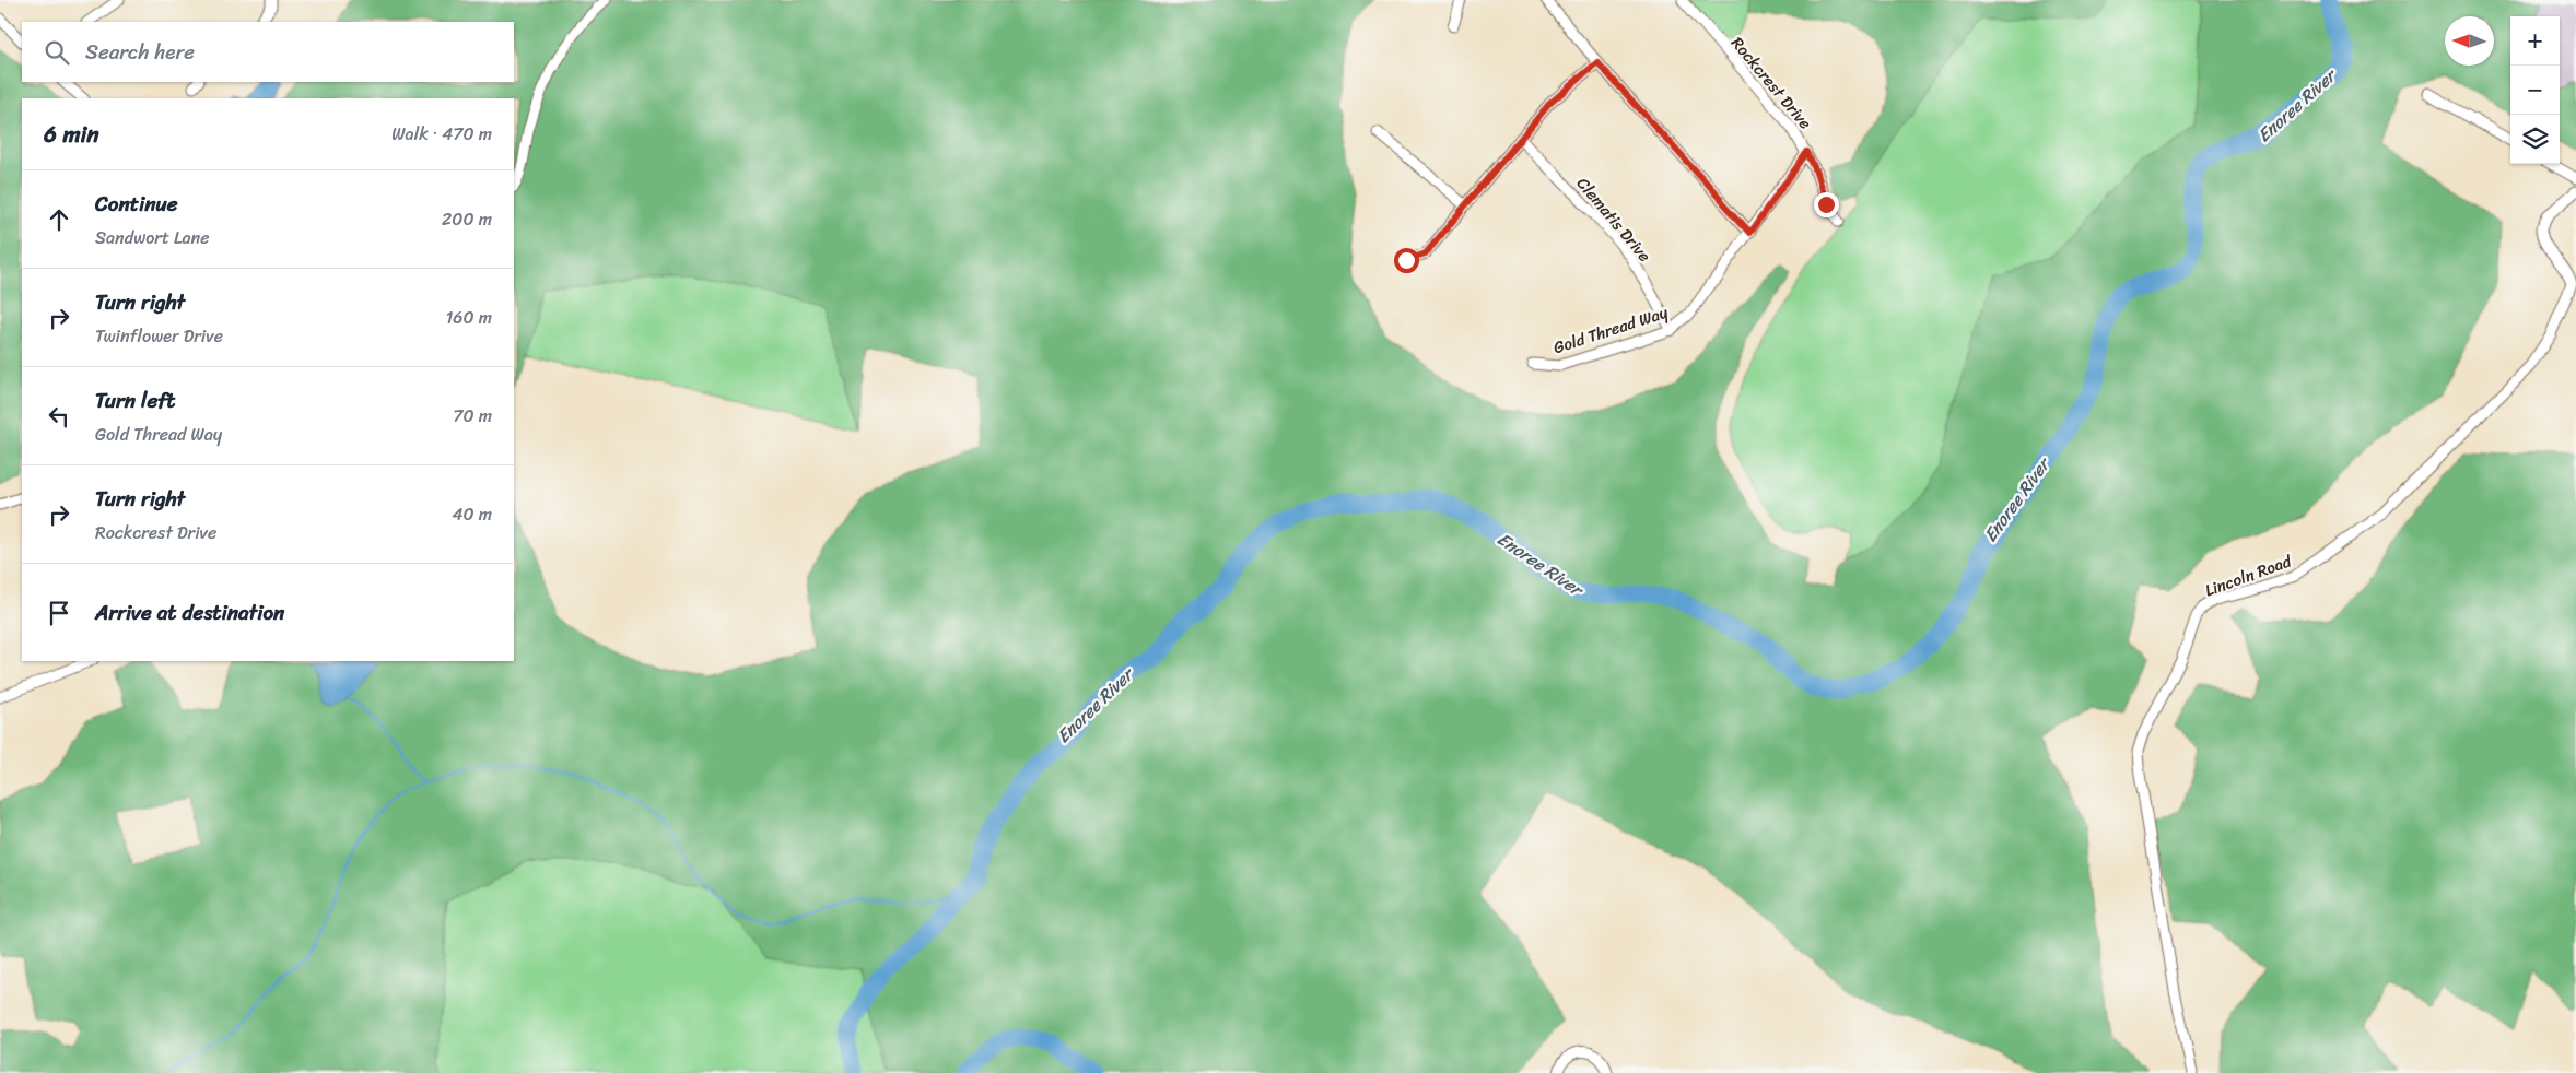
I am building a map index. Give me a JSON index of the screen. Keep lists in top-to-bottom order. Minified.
{"streets":{"street":["Rockcrest Drive","Clematis Drive","Gold Thread Way","Lincoln Road"]},"crossings":[["Rockcrest Drive","Gold Thread Way"],["Clematis Drive","Gold Thread Way"]],"water":["Enoree River"],"north":"left","page":{"map_buttons":["+","−"],"search":"Search here","heading":["6 min","Walk · 470 m"],"list":[["Continue","Sandwort Lane","200 m"],["Turn right","Twinflower Drive","160 m"],["Turn left","Gold Thread Way","70 m"],["Turn right","Rockcrest Drive","40 m"],"Arrive at destination"]}}
